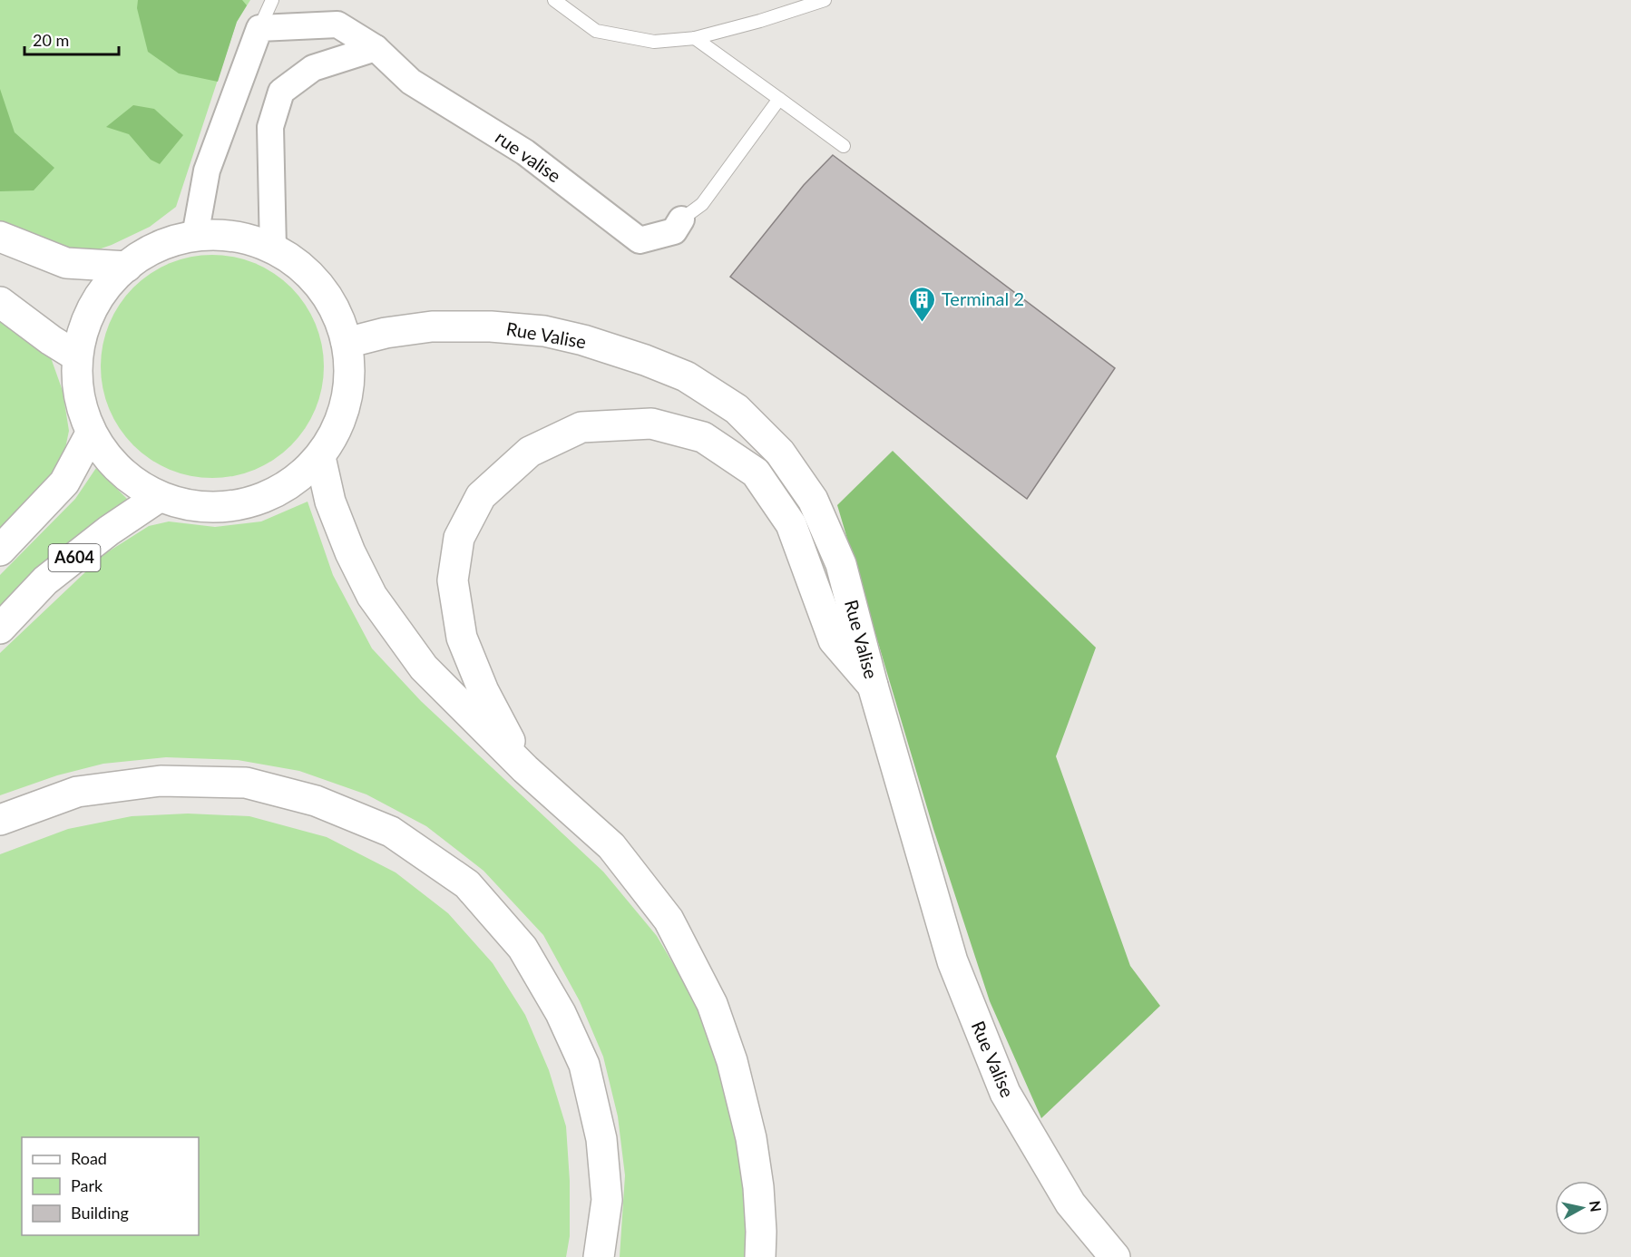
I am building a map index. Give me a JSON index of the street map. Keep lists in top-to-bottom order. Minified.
{"streets":{"main road":["Rue Valise","A604"],"street":["rue valise"]},"places":{"building":["Terminal 2"]},"legend":["Road","Park","Building"],"scale_bar":"20 m","north":"right"}
